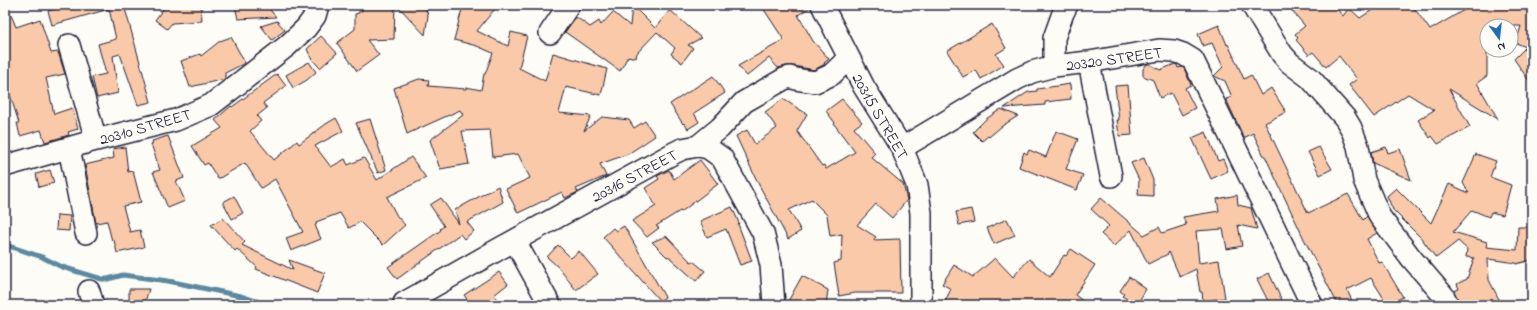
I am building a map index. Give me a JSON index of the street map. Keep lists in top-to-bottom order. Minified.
{"streets":{"street":["20320 STREET","20315 STREET","20310 STREET","20316 STREET"]},"crossings":[["20320 STREET","20315 STREET"]],"north":"bottom"}
